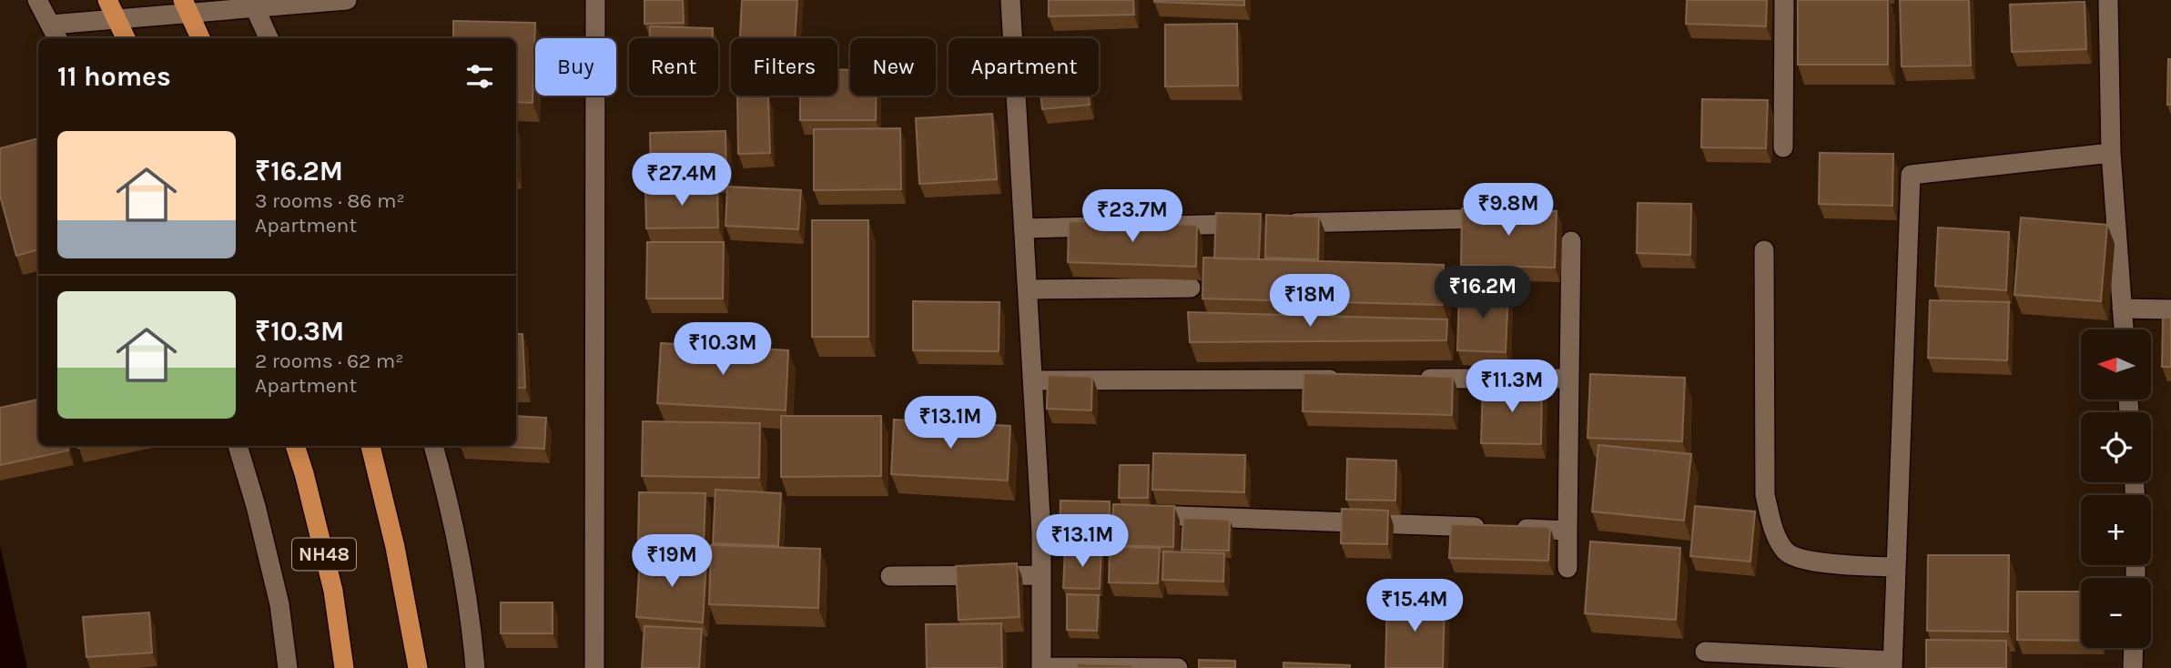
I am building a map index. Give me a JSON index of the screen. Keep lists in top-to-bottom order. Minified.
{"streets":{"highway":["NH48"]},"north":"left","page":{"chip":["Buy","Rent","Filters","New","Apartment"],"heading":"11 homes","list":[{"name":"₹16.2M","note":"3 rooms · 86 m² · Apartment"},{"name":"₹10.3M","note":"2 rooms · 62 m² · Apartment"}],"price":["₹27.4M","₹9.8M","₹23.7M","₹16.2M","₹18M","₹10.3M","₹11.3M","₹13.1M","₹13.1M","₹19M","₹15.4M"],"map_buttons":["+","−"]}}
